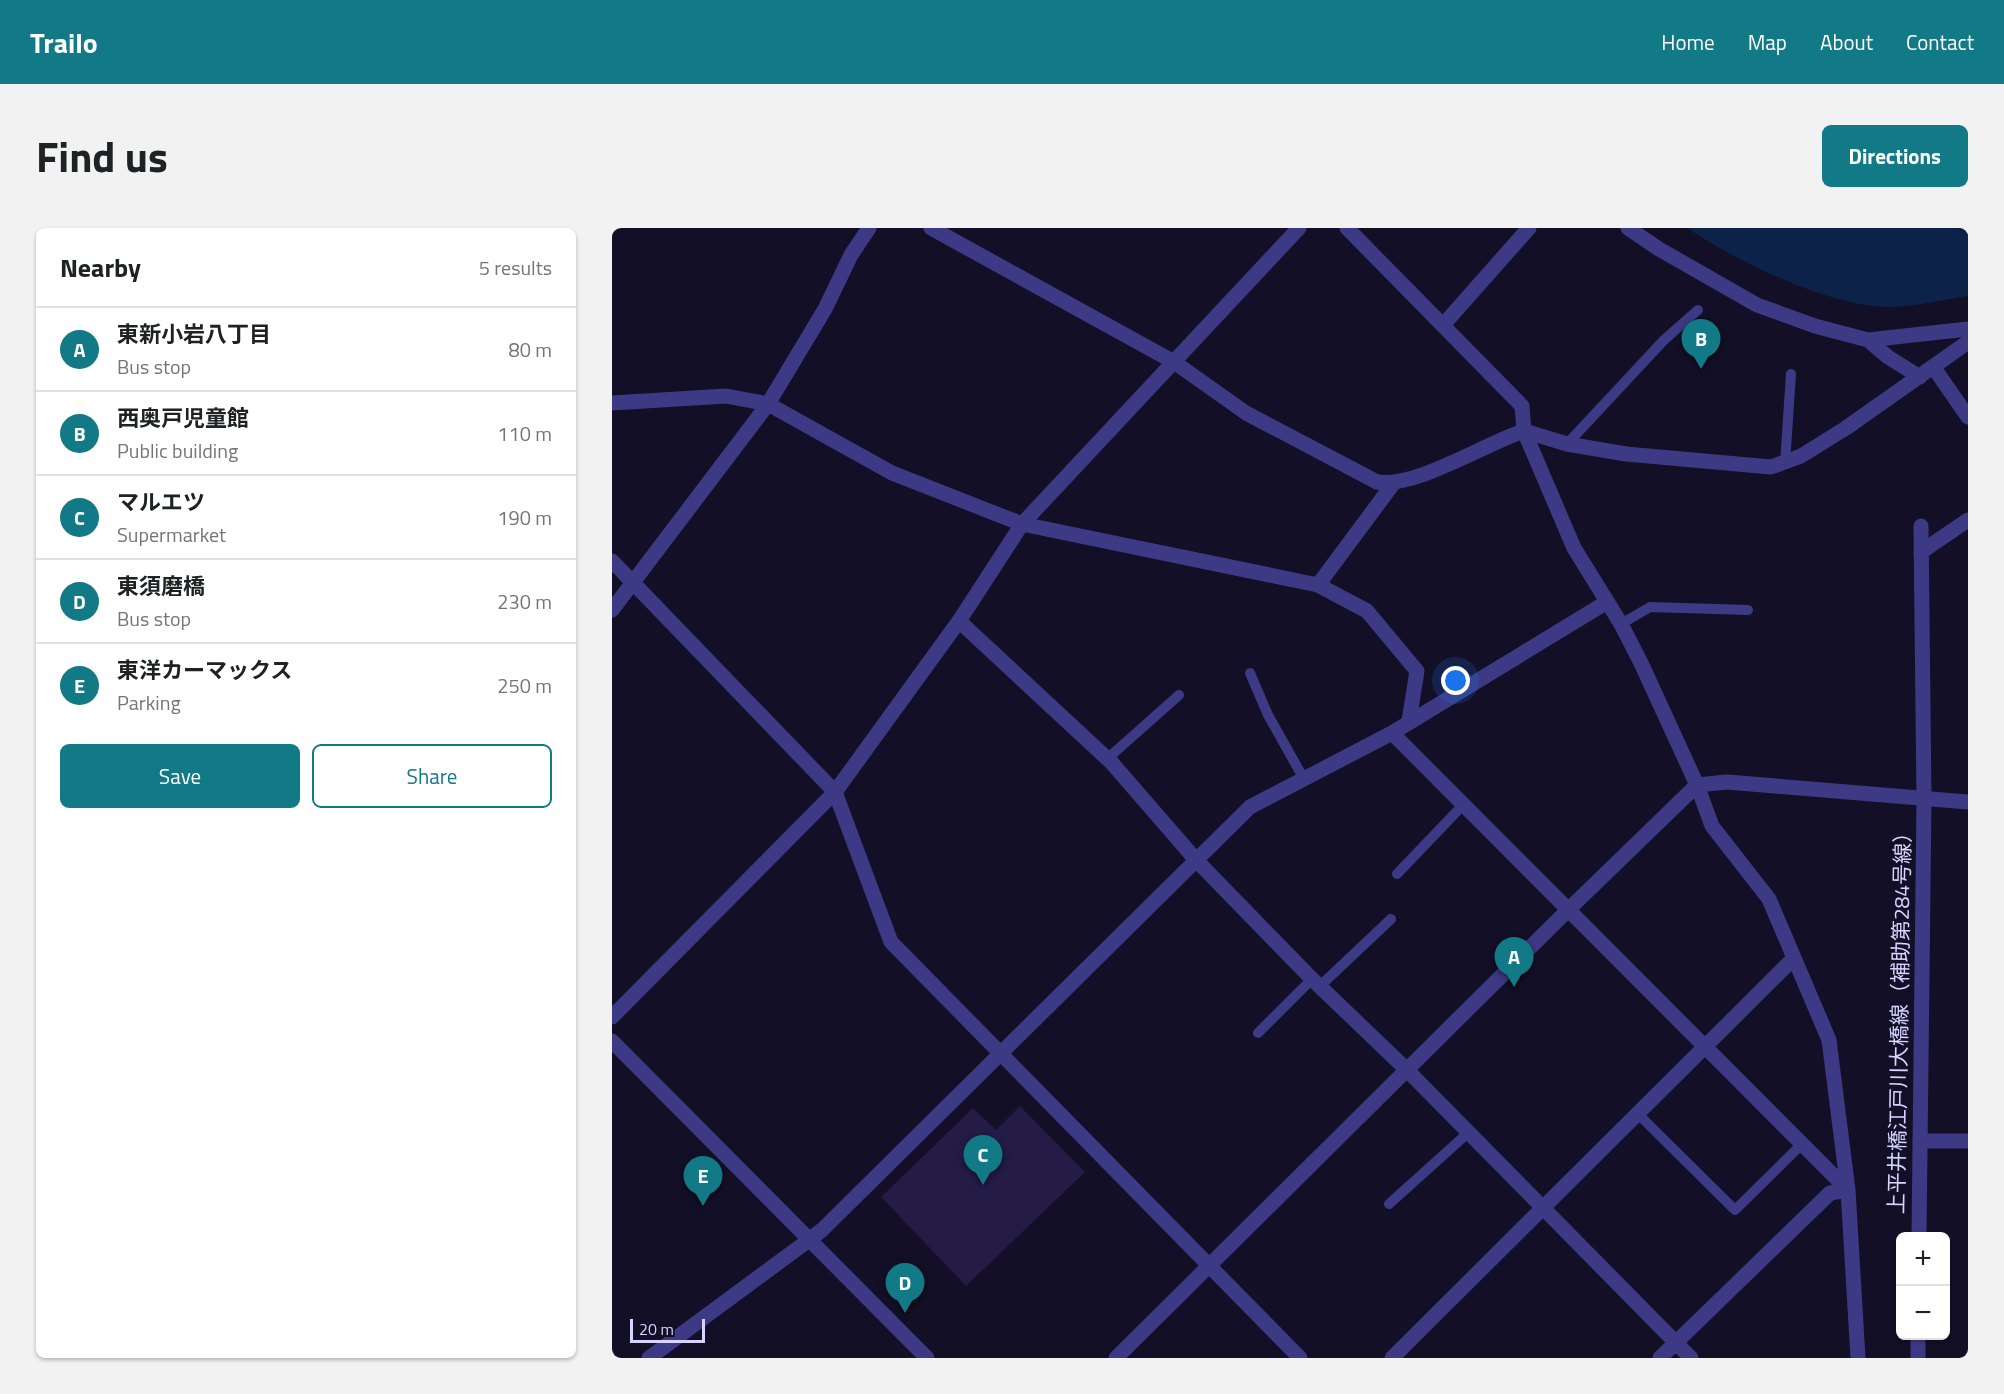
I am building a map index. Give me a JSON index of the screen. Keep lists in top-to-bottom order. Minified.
{"streets":{"street":["上平井橋江戸川大橋線（補助第284号線）"]},"scale_bar":"20 m","page":{"header":"Trailo","nav":["Home","Map","About","Contact"],"title":"Find us","buttons":["Directions",["Save","Share"]],"heading":["Nearby","5 results"],"list":[{"mark":"A","name":"東新小岩八丁目","note":"Bus stop","value":"80 m"},{"mark":"B","name":"西奥戸児童館","note":"Public building","value":"110 m"},{"mark":"C","name":"マルエツ","note":"Supermarket","value":"190 m"},{"mark":"D","name":"東須磨橋","note":"Bus stop","value":"230 m"},{"mark":"E","name":"東洋カーマックス","note":"Parking","value":"250 m"}],"pins":["B","A","C","E","D"],"map_buttons":["+","−"],"scale":"20 m"}}
